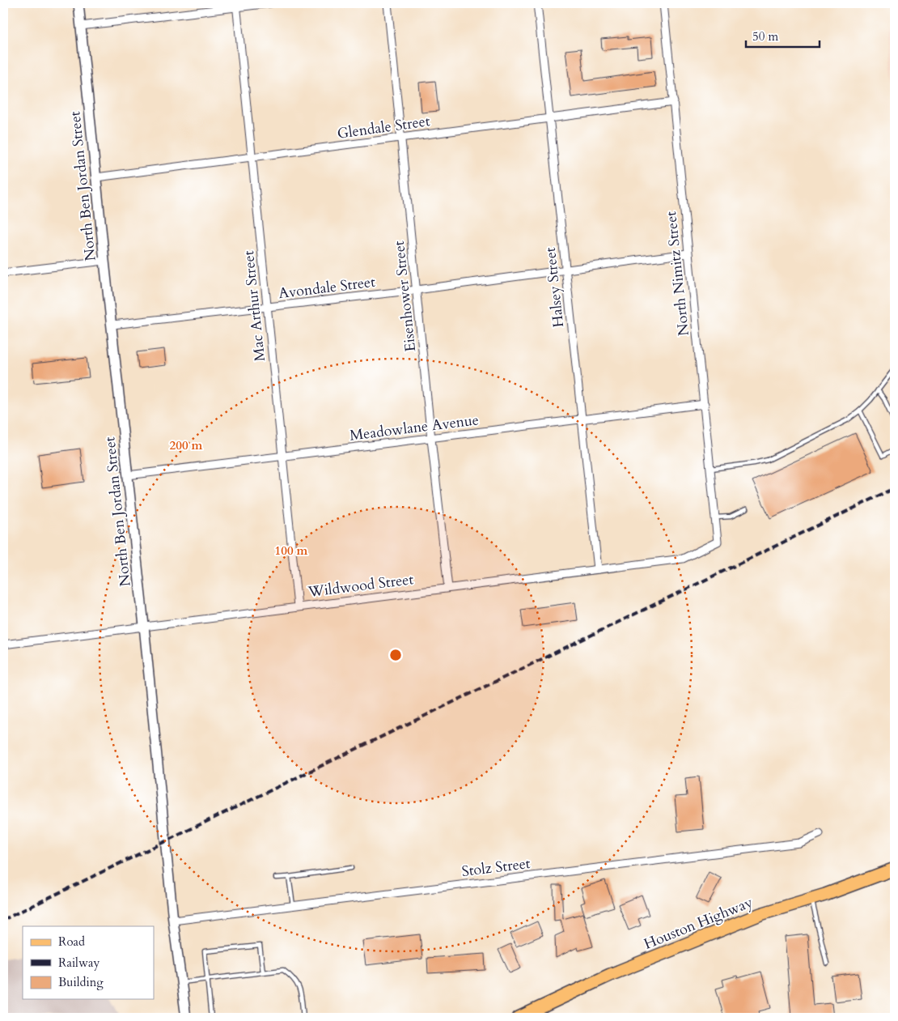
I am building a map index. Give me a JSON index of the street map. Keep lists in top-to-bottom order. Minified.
{"streets":{"main road":["Houston Highway"],"street":["Glendale Street","North Ben Jordan Street","North Nimitz Street","Avondale Street","Halsey Street","Eisenhower Street","Mac Arthur Street","Meadowlane Avenue","Wildwood Street","Stolz Street"]},"crossings":[["Glendale Street","North Ben Jordan Street"],["Glendale Street","North Nimitz Street"],["Glendale Street","Halsey Street"],["Glendale Street","Eisenhower Street"],["Glendale Street","Mac Arthur Street"],["North Ben Jordan Street","Avondale Street"],["North Ben Jordan Street","Meadowlane Avenue"],["North Ben Jordan Street","Wildwood Street"],["North Ben Jordan Street","Stolz Street"],["North Nimitz Street","Avondale Street"],["North Nimitz Street","Meadowlane Avenue"],["North Nimitz Street","Wildwood Street"],["Avondale Street","Halsey Street"],["Avondale Street","Eisenhower Street"],["Avondale Street","Mac Arthur Street"],["Halsey Street","Meadowlane Avenue"],["Halsey Street","Wildwood Street"],["Eisenhower Street","Meadowlane Avenue"],["Eisenhower Street","Wildwood Street"],["Mac Arthur Street","Meadowlane Avenue"],["Mac Arthur Street","Wildwood Street"]],"legend":["Road","Railway","Building"],"scale_bar":"50 m","rings":["200 m","100 m"]}
